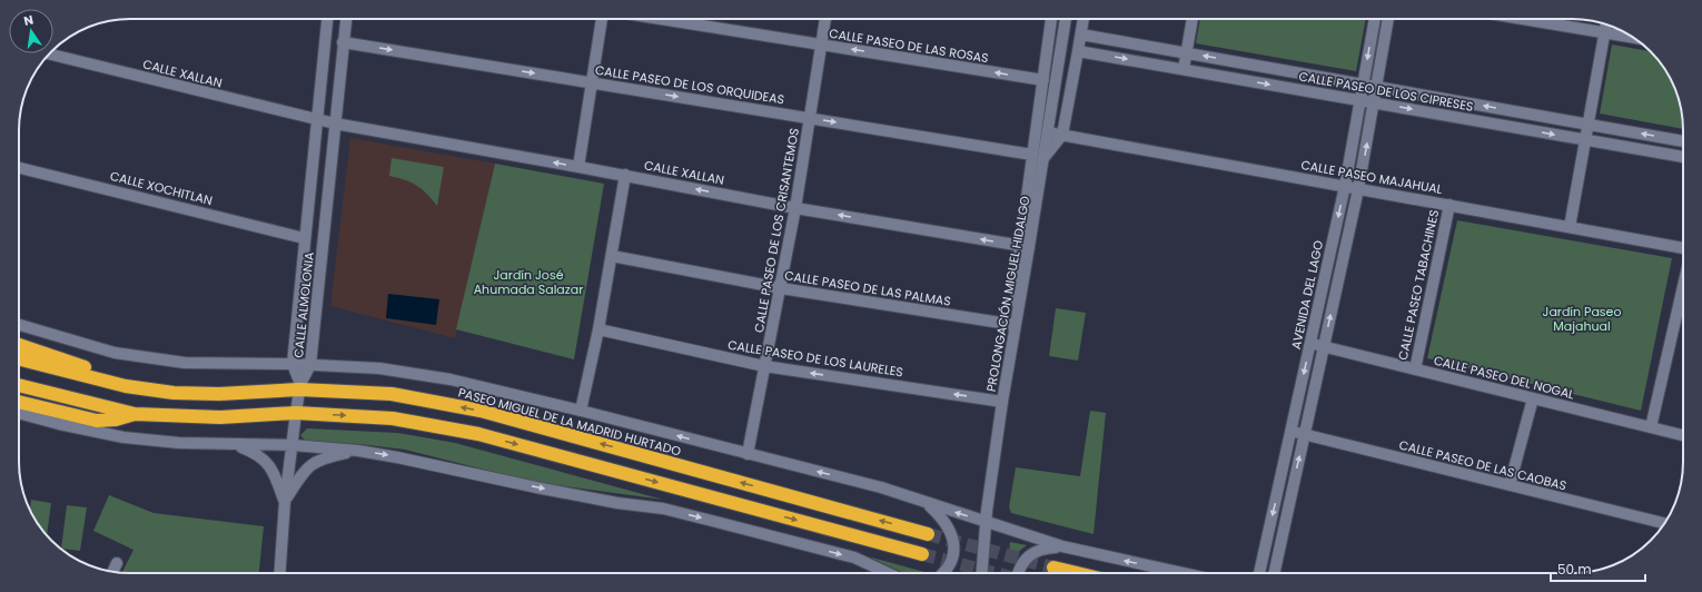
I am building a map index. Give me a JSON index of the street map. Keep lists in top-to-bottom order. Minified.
{"streets":{"highway":["PASEO MIGUEL DE LA MADRID HURTADO"],"street":["CALLE PASEO DE LAS ROSAS","CALLE XALLAN","CALLE PASEO DE LOS ORQUIDEAS","CALLE PASEO DE LOS CIPRESES","CALLE PASEO MAJAHUAL","CALLE XOCHITLAN","CALLE PASEO DE LOS CRISANTEMOS","CALLE PASEO TABACHINES","CALLE PASEO DE LAS PALMAS","PROLONGACIÓN MIGUEL HIDALGO","AVENIDA DEL LAGO","CALLE ALMOLONIA","CALLE PASEO DE LOS LAURELES","CALLE PASEO DEL NOGAL","CALLE PASEO DE LAS CAOBAS"]},"crossings":[["CALLE PASEO DE LAS ROSAS","CALLE PASEO DE LOS CRISANTEMOS"],["CALLE XALLAN","CALLE PASEO DE LOS CRISANTEMOS"],["CALLE XALLAN","PROLONGACIÓN MIGUEL HIDALGO"],["CALLE XALLAN","CALLE ALMOLONIA"],["CALLE PASEO DE LOS ORQUIDEAS","CALLE PASEO DE LOS CRISANTEMOS"],["CALLE PASEO DE LOS ORQUIDEAS","CALLE ALMOLONIA"],["CALLE PASEO DE LOS CIPRESES","AVENIDA DEL LAGO"],["CALLE PASEO MAJAHUAL","CALLE PASEO TABACHINES"],["CALLE PASEO MAJAHUAL","PROLONGACIÓN MIGUEL HIDALGO"],["CALLE PASEO MAJAHUAL","AVENIDA DEL LAGO"],["CALLE XOCHITLAN","CALLE ALMOLONIA"],["CALLE PASEO DE LOS CRISANTEMOS","CALLE PASEO DE LAS PALMAS"],["CALLE PASEO DE LOS CRISANTEMOS","CALLE PASEO DE LOS LAURELES"],["CALLE PASEO TABACHINES","CALLE PASEO DEL NOGAL"],["CALLE PASEO DE LAS PALMAS","PROLONGACIÓN MIGUEL HIDALGO"],["PROLONGACIÓN MIGUEL HIDALGO","CALLE PASEO DE LOS LAURELES"],["AVENIDA DEL LAGO","CALLE PASEO DEL NOGAL"],["AVENIDA DEL LAGO","CALLE PASEO DE LAS CAOBAS"],["CALLE ALMOLONIA","PASEO MIGUEL DE LA MADRID HURTADO"]],"one_way":["CALLE PASEO DE LAS ROSAS","CALLE XALLAN","CALLE PASEO DE LOS ORQUIDEAS"],"parks":["Jardín José Ahumada Salazar","Jardín Paseo Majahual"],"scale_bar":"50 m","north":"top"}
